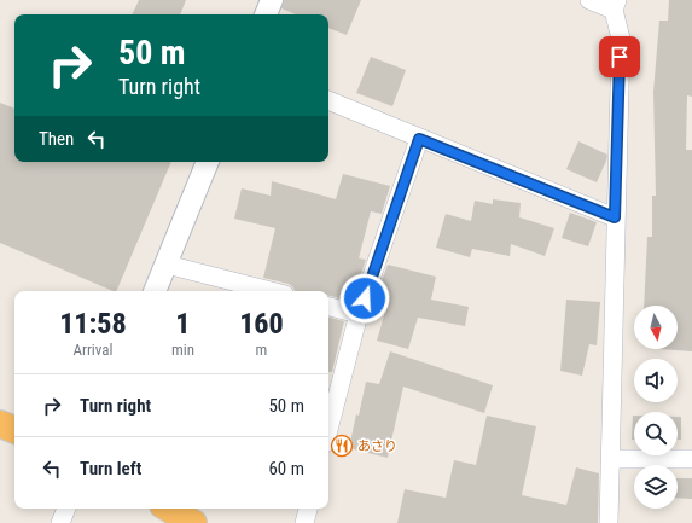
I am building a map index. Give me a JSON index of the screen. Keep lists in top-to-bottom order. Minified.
{"places":{"restaurant":["あさり"]},"north":"bottom","page":{"turn":["50 m","Turn right"],"then":"Then","eta":["11:58","Arrival","1","min","160","m"],"list":[{"name":"Turn right","value":"50 m"},{"name":"Turn left","value":"60 m"}]}}
